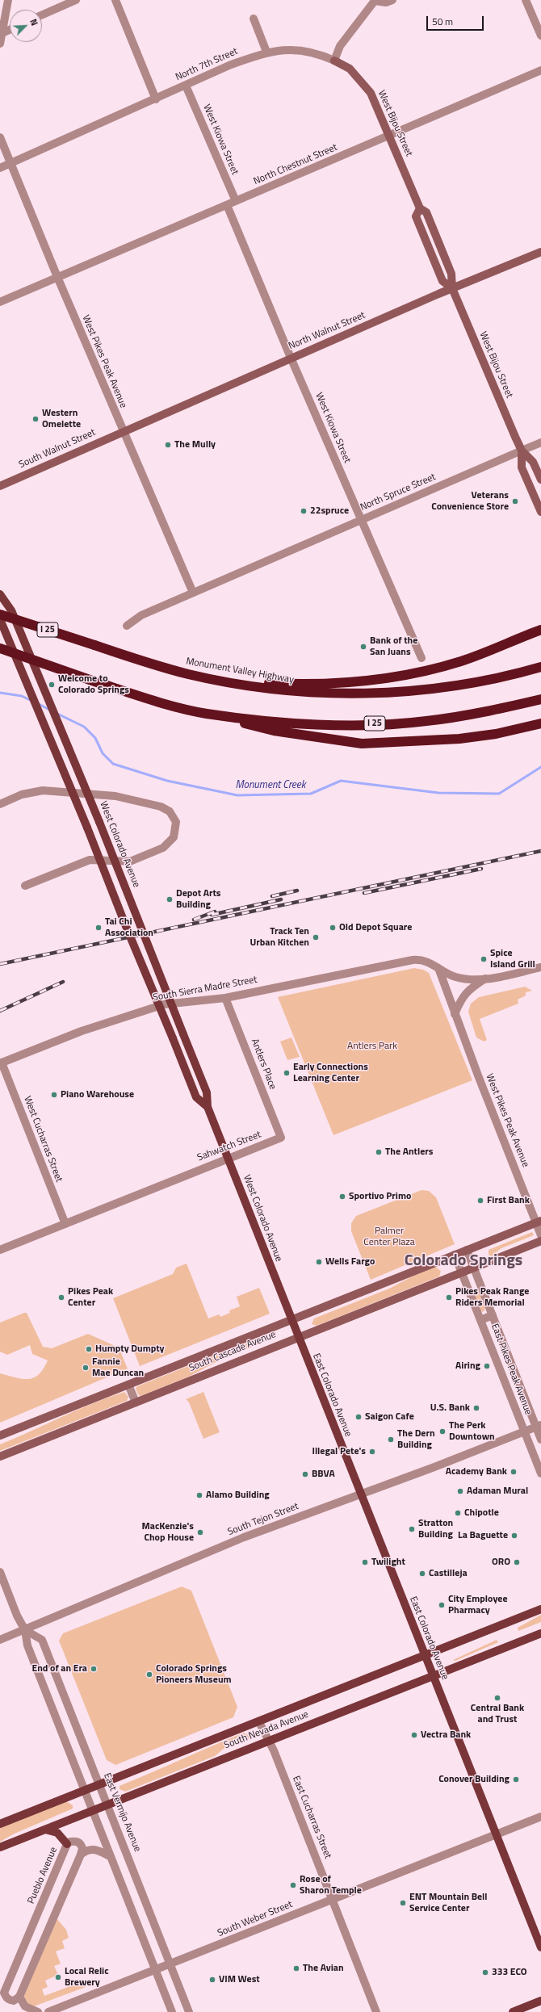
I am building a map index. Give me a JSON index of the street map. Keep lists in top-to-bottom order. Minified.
{"streets":{"highway":["I 25","Monument Valley Highway"],"main road":["West Bijou Street","North Walnut Street","South Walnut Street","West Colorado Avenue","South Cascade Avenue","East Colorado Avenue","South Nevada Avenue"],"street":["North 7th Street","West Kiowa Street","North Chestnut Street","West Pikes Peak Avenue","North Spruce Street","South Sierra Madre Street","Antlers Place","West Cucharras Street","Sahwatch Street","East Pikes Peak Avenue","South Tejon Street","East Vermijo Avenue","East Cucharras Street","Pueblo Avenue","South Weber Street"]},"crossings":[["North 7th Street","West Bijou Street"],["North 7th Street","West Kiowa Street"],["North 7th Street","West Pikes Peak Avenue"],["West Bijou Street","North Chestnut Street"],["West Bijou Street","North Walnut Street"],["West Bijou Street","North Spruce Street"],["West Kiowa Street","North Chestnut Street"],["West Kiowa Street","North Walnut Street"],["West Kiowa Street","North Spruce Street"],["North Chestnut Street","West Pikes Peak Avenue"],["North Walnut Street","West Pikes Peak Avenue"],["North Walnut Street","South Walnut Street"],["West Pikes Peak Avenue","South Walnut Street"],["West Pikes Peak Avenue","North Spruce Street"],["West Pikes Peak Avenue","South Sierra Madre Street"],["West Pikes Peak Avenue","South Cascade Avenue"],["West Colorado Avenue","Sahwatch Street"],["West Colorado Avenue","South Cascade Avenue"],["West Colorado Avenue","East Colorado Avenue"],["South Sierra Madre Street","Antlers Place"],["South Sierra Madre Street","West Cucharras Street"],["Antlers Place","Sahwatch Street"],["West Cucharras Street","Sahwatch Street"],["South Cascade Avenue","East Pikes Peak Avenue"],["South Cascade Avenue","East Colorado Avenue"],["East Pikes Peak Avenue","South Tejon Street"],["East Colorado Avenue","South Tejon Street"],["East Colorado Avenue","South Nevada Avenue"],["East Colorado Avenue","South Weber Street"],["South Tejon Street","East Vermijo Avenue"],["South Nevada Avenue","East Vermijo Avenue"],["South Nevada Avenue","East Cucharras Street"],["East Vermijo Avenue","South Weber Street"],["East Cucharras Street","South Weber Street"]],"districts":["Colorado Springs"],"water":["Monument Creek"],"parks":["Antlers Park","Palmer Center Plaza"],"places":["Western Omelette","The Mully","Veterans Convenience Store","22spruce","Bank of the San Juans","Welcome to Colorado Springs","Depot Arts Building","Tai Chi Association","Old Depot Square","Track Ten Urban Kitchen","Spice Island Grill","Early Connections Learning Center","Piano Warehouse","The Antlers","Sportivo Primo","First Bank","Wells Fargo","Pikes Peak Center","Pikes Peak Range Riders Memorial","Humpty Dumpty","Airing","Fannie Mae Duncan","U.S. Bank","Saigon Cafe","The Perk Downtown","The Dern Building","Illegal Pete's","Academy Bank","BBVA","Adaman Mural","Alamo Building","Chipotle","Stratton Building","MacKenzie's Chop House","La Baguette","Twilight","ORO","Castilleja","City Employee Pharmacy","End of an Era","Colorado Springs Pioneers Museum","Central Bank and Trust","Vectra Bank","Conover Building","Rose of Sharon Temple","ENT Mountain Bell Service Center","The Avian","333 ECO","Local Relic Brewery","VIM West"],"scale_bar":"50 m","north":"top right"}
